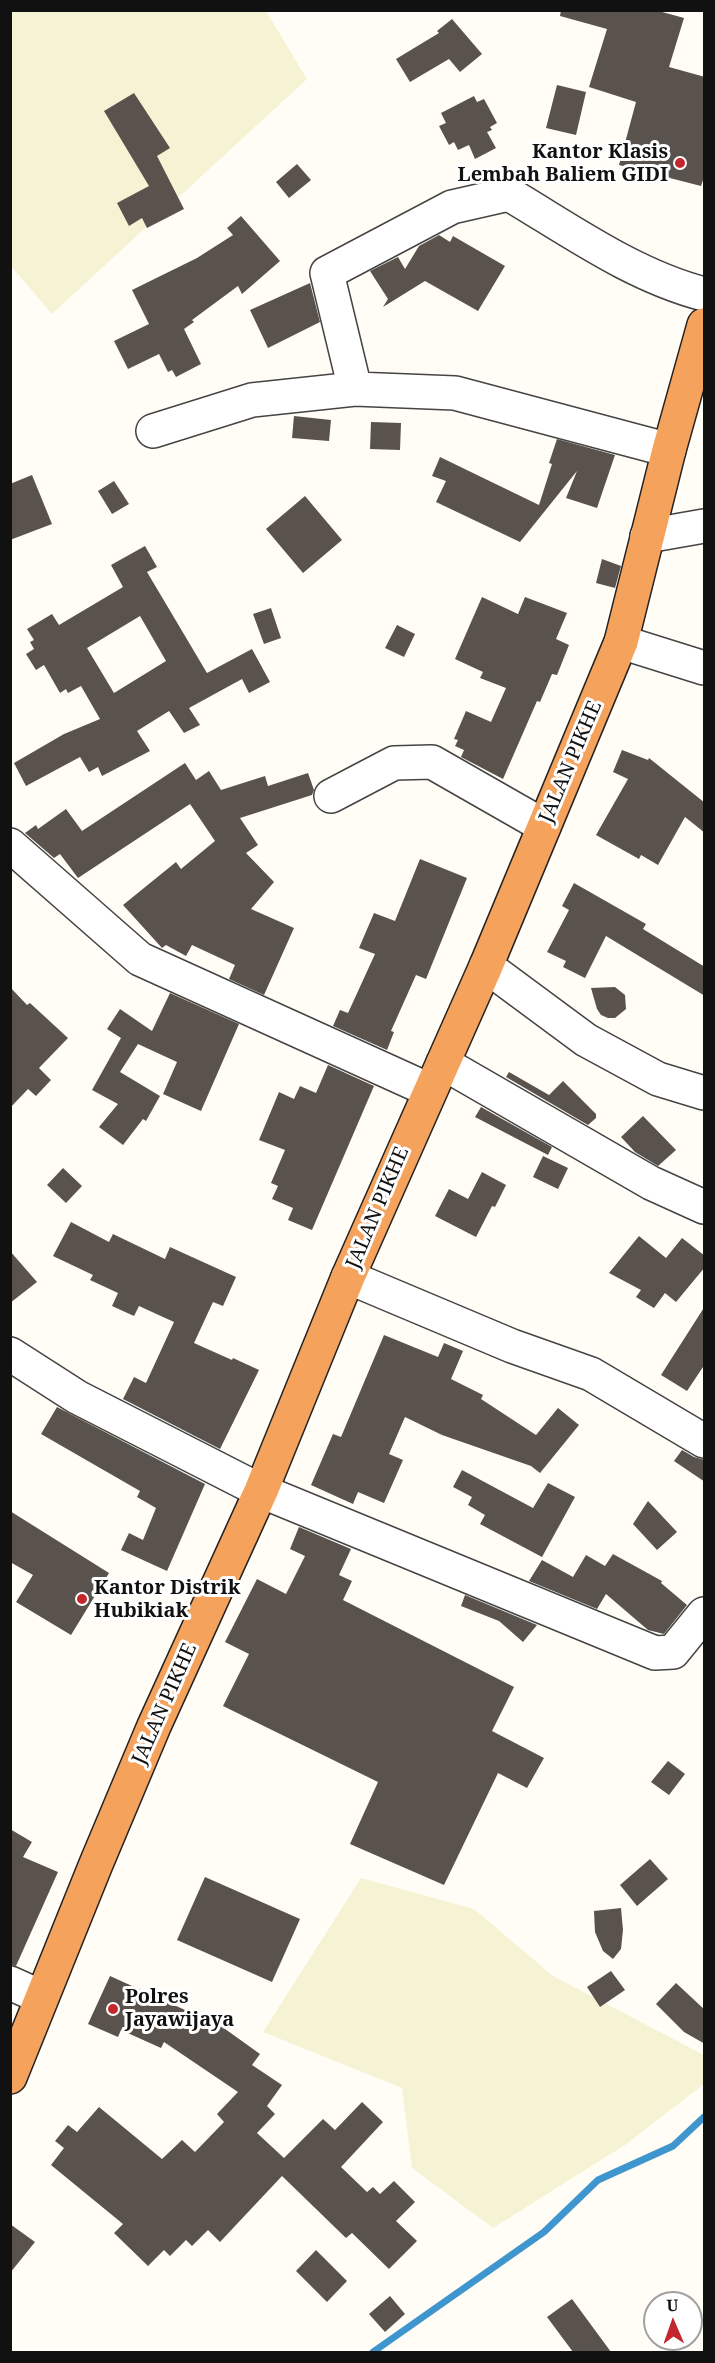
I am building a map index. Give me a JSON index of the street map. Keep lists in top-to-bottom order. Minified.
{"streets":{"highway":["JALAN PIKHE"]},"places":["Kantor Klasis Lembah Baliem GIDI","Kantor Distrik Hubikiak","Polres Jayawijaya"],"north":"top"}
